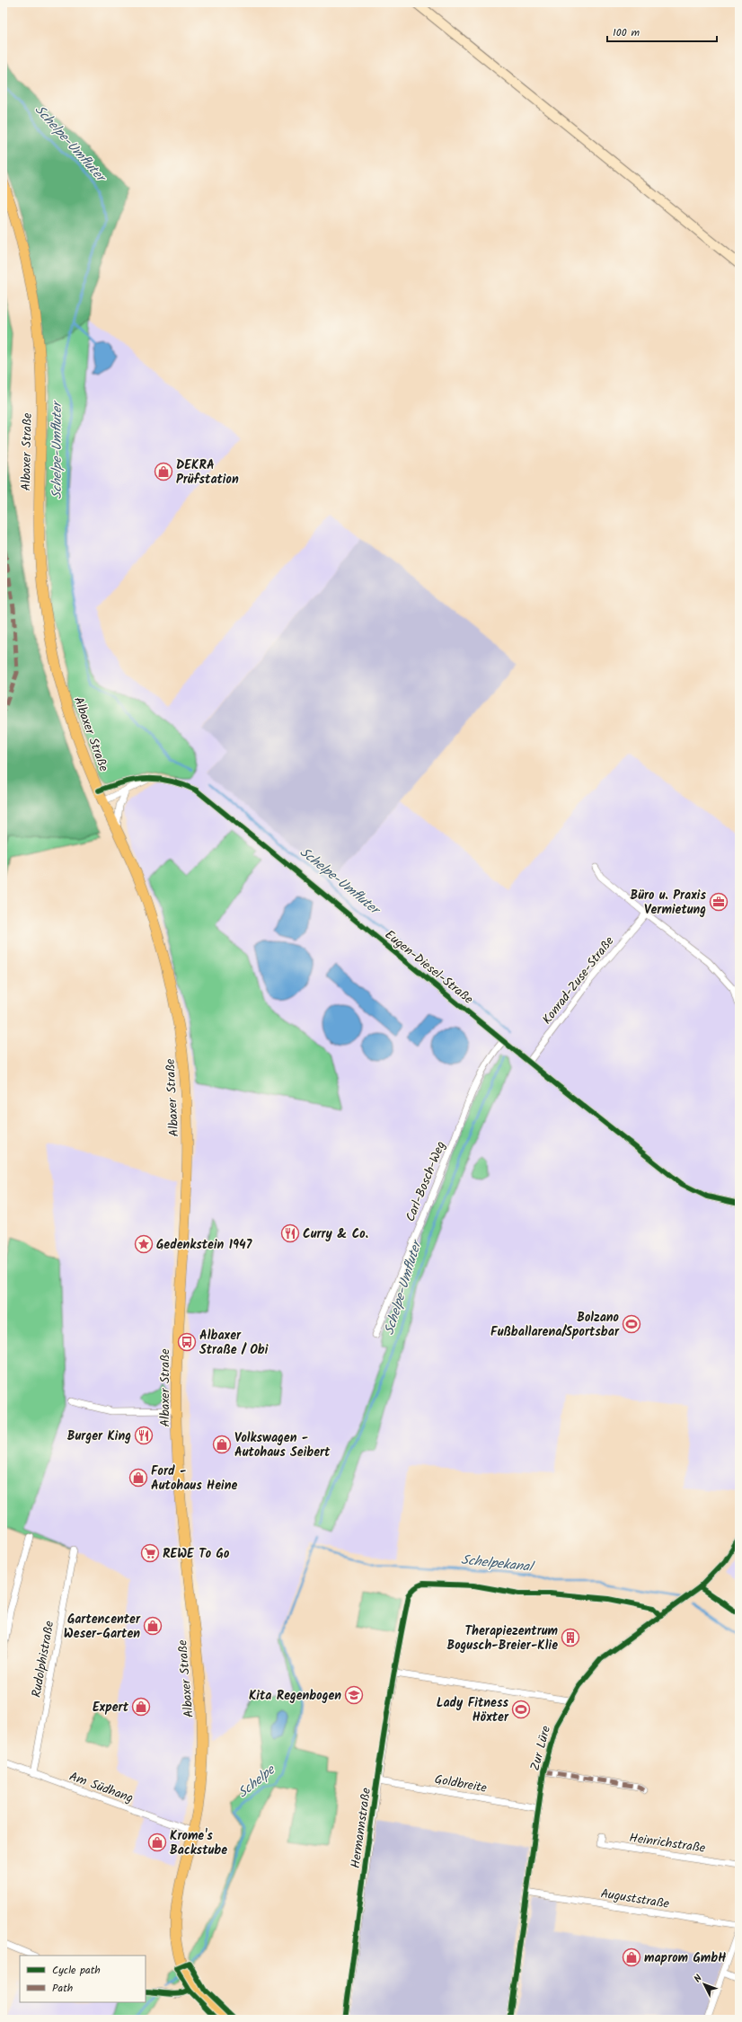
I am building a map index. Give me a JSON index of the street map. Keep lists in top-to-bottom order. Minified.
{"streets":{"main road":["Albaxer Straße"],"street":["Eugen-Diesel-Straße","Konrad-Zuse-Straße","Carl-Bosch-Weg","Rudolphistraße","Zur Lüre","Goldbreite","Am Südhang","Hermannstraße","Heinrichstraße","Auguststraße"]},"crossings":[["Albaxer Straße","Eugen-Diesel-Straße"],["Albaxer Straße","Am Südhang"],["Eugen-Diesel-Straße","Konrad-Zuse-Straße"],["Eugen-Diesel-Straße","Carl-Bosch-Weg"],["Rudolphistraße","Am Südhang"],["Zur Lüre","Goldbreite"],["Zur Lüre","Auguststraße"],["Goldbreite","Hermannstraße"]],"water":["Schelpe-Umfluter","Schelpekanal","Schelpe"],"places":{"shop":["DEKRA Prüfstation","Volkswagen - Autohaus Seibert","Ford - Autohaus Heine","Gartencenter Weser-Garten","Expert","Krome's Backstube","maprom GmbH"],"office":["Büro u. Praxis Vermietung"],"restaurant":["Curry & Co.","Burger King"],"place":["Gedenkstein 1947"],"sports":["Bolzano Fußballarena/Sportsbar","Lady Fitness Höxter"],"bus stop":["Albaxer Straße / Obi"],"supermarket":["REWE To Go"],"building":["Therapiezentrum Bogusch-Breier-Klie"],"school or university":["Kita Regenbogen"]},"legend":["Cycle path","Path"],"scale_bar":"100 m","north":"top left"}
